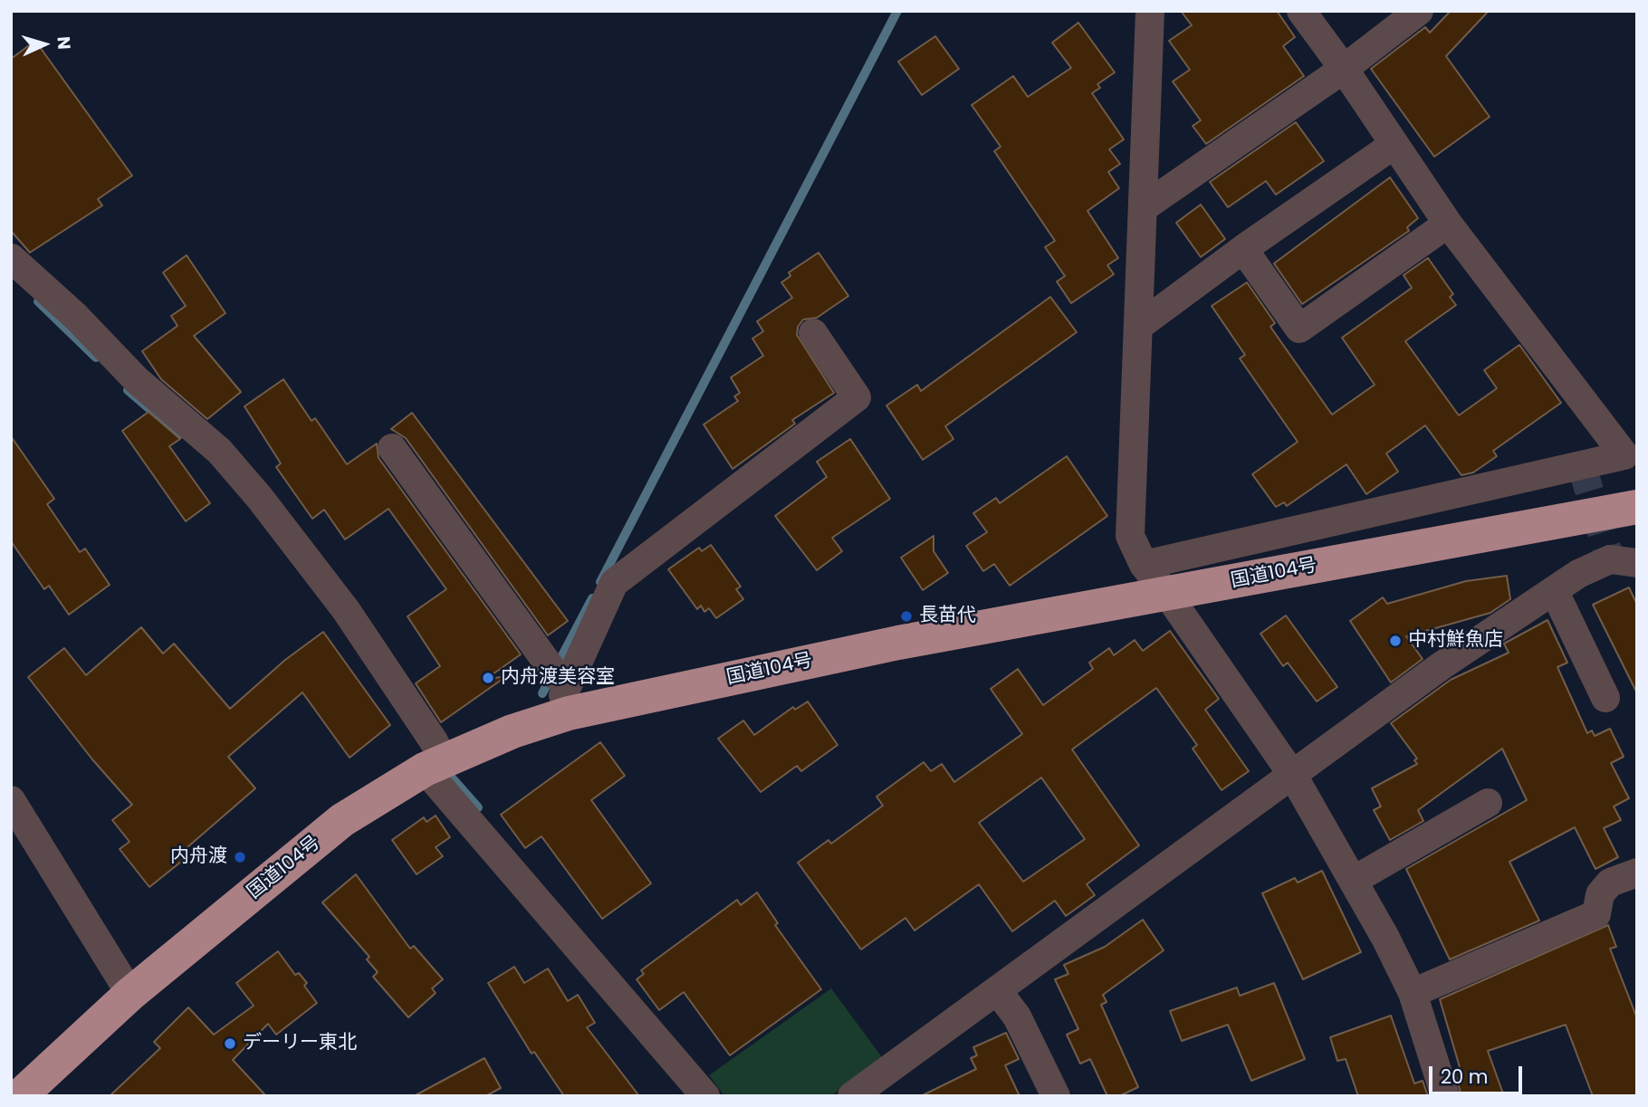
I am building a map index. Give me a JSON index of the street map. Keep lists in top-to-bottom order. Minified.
{"streets":{"highway":["国道104号"]},"places":["長苗代","中村鮮魚店","内舟渡美容室","内舟渡","デーリー東北"],"scale_bar":"20 m","north":"right"}
